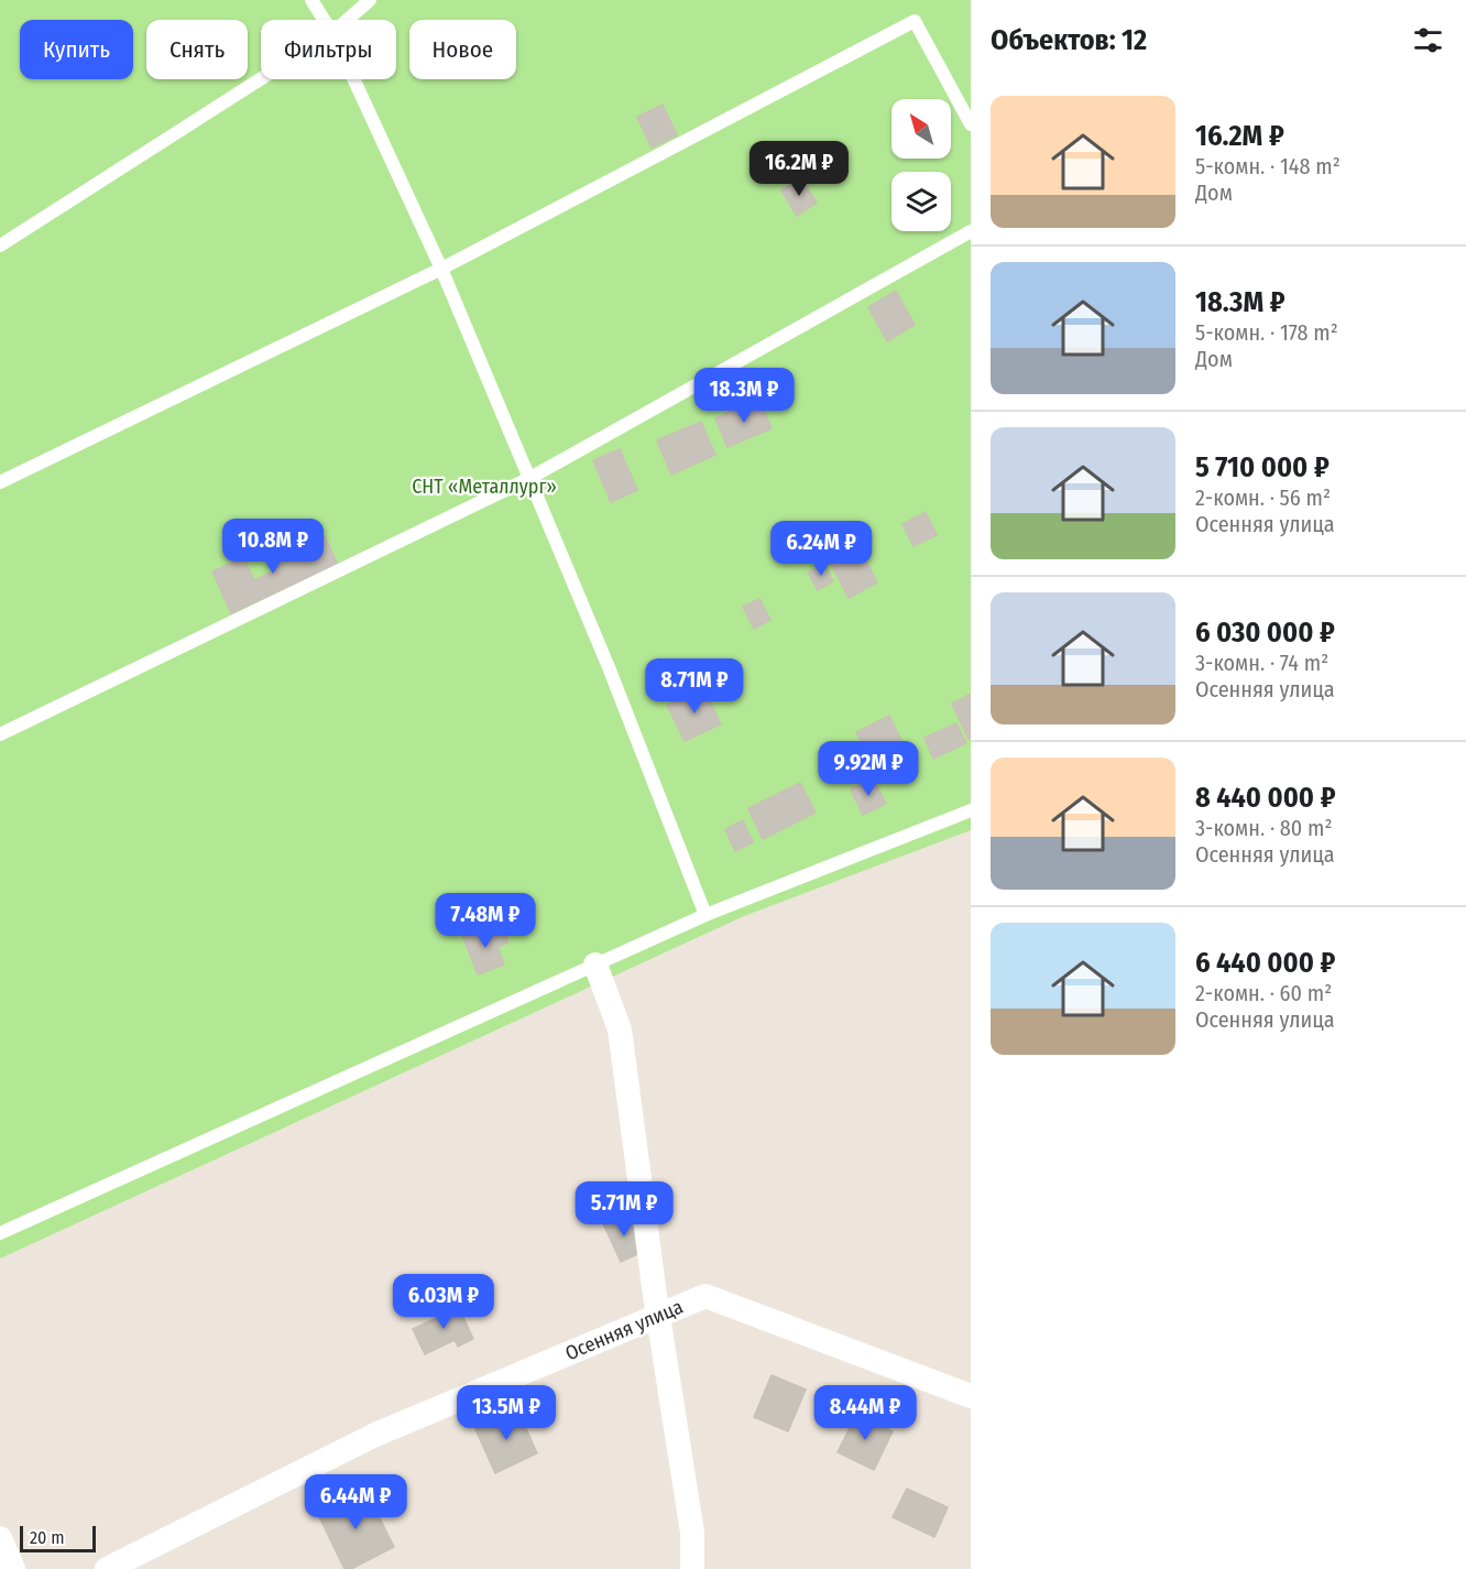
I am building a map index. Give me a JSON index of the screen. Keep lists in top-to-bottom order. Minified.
{"streets":{"street":["Осенняя улица"]},"parks":["СНТ «Металлург»"],"scale_bar":"20 m","north":"top left","page":{"heading":"Объектов: 12","chip":["Купить","Снять","Фильтры","Новое"],"list":[{"name":"16.2M ₽","note":"5-комн. · 148 m² · Дом"},{"name":"18.3M ₽","note":"5-комн. · 178 m² · Дом"},{"name":"5 710 000 ₽","note":"2-комн. · 56 m² · Осенняя улица"},{"name":"6 030 000 ₽","note":"3-комн. · 74 m² · Осенняя улица"},{"name":"8 440 000 ₽","note":"3-комн. · 80 m² · Осенняя улица"},{"name":"6 440 000 ₽","note":"2-комн. · 60 m² · Осенняя улица"}],"price":["16.2M ₽","18.3M ₽","10.8M ₽","6.24M ₽","8.71M ₽","9.92M ₽","7.48M ₽","5.71M ₽","6.03M ₽","13.5M ₽","8.44M ₽","6.44M ₽"],"scale":"20 m"}}
